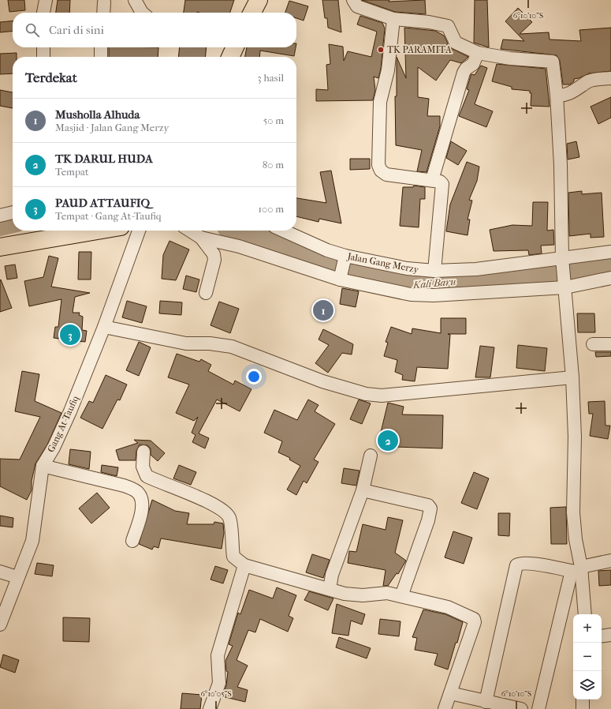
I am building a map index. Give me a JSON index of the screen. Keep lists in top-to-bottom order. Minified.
{"streets":{"street":["Jalan Gang Merzy","Gang At-Taufiq"]},"water":["Kali Baru"],"places":["TK PARAMITA"],"page":{"search":"Cari di sini","heading":["Terdekat","3 hasil"],"list":[{"mark":"1","name":"Musholla Alhuda","note":"Masjid · Jalan Gang Merzy","value":"50 m"},{"mark":"2","name":"TK DARUL HUDA","note":"Tempat","value":"80 m"},{"mark":"3","name":"PAUD ATTAUFIQ","note":"Tempat · Gang At-Taufiq","value":"100 m"}],"pins":["1","3","2"],"map_buttons":["+","−"]},"coordinates":["6°10'10\"S","6°10'05\"S"]}
